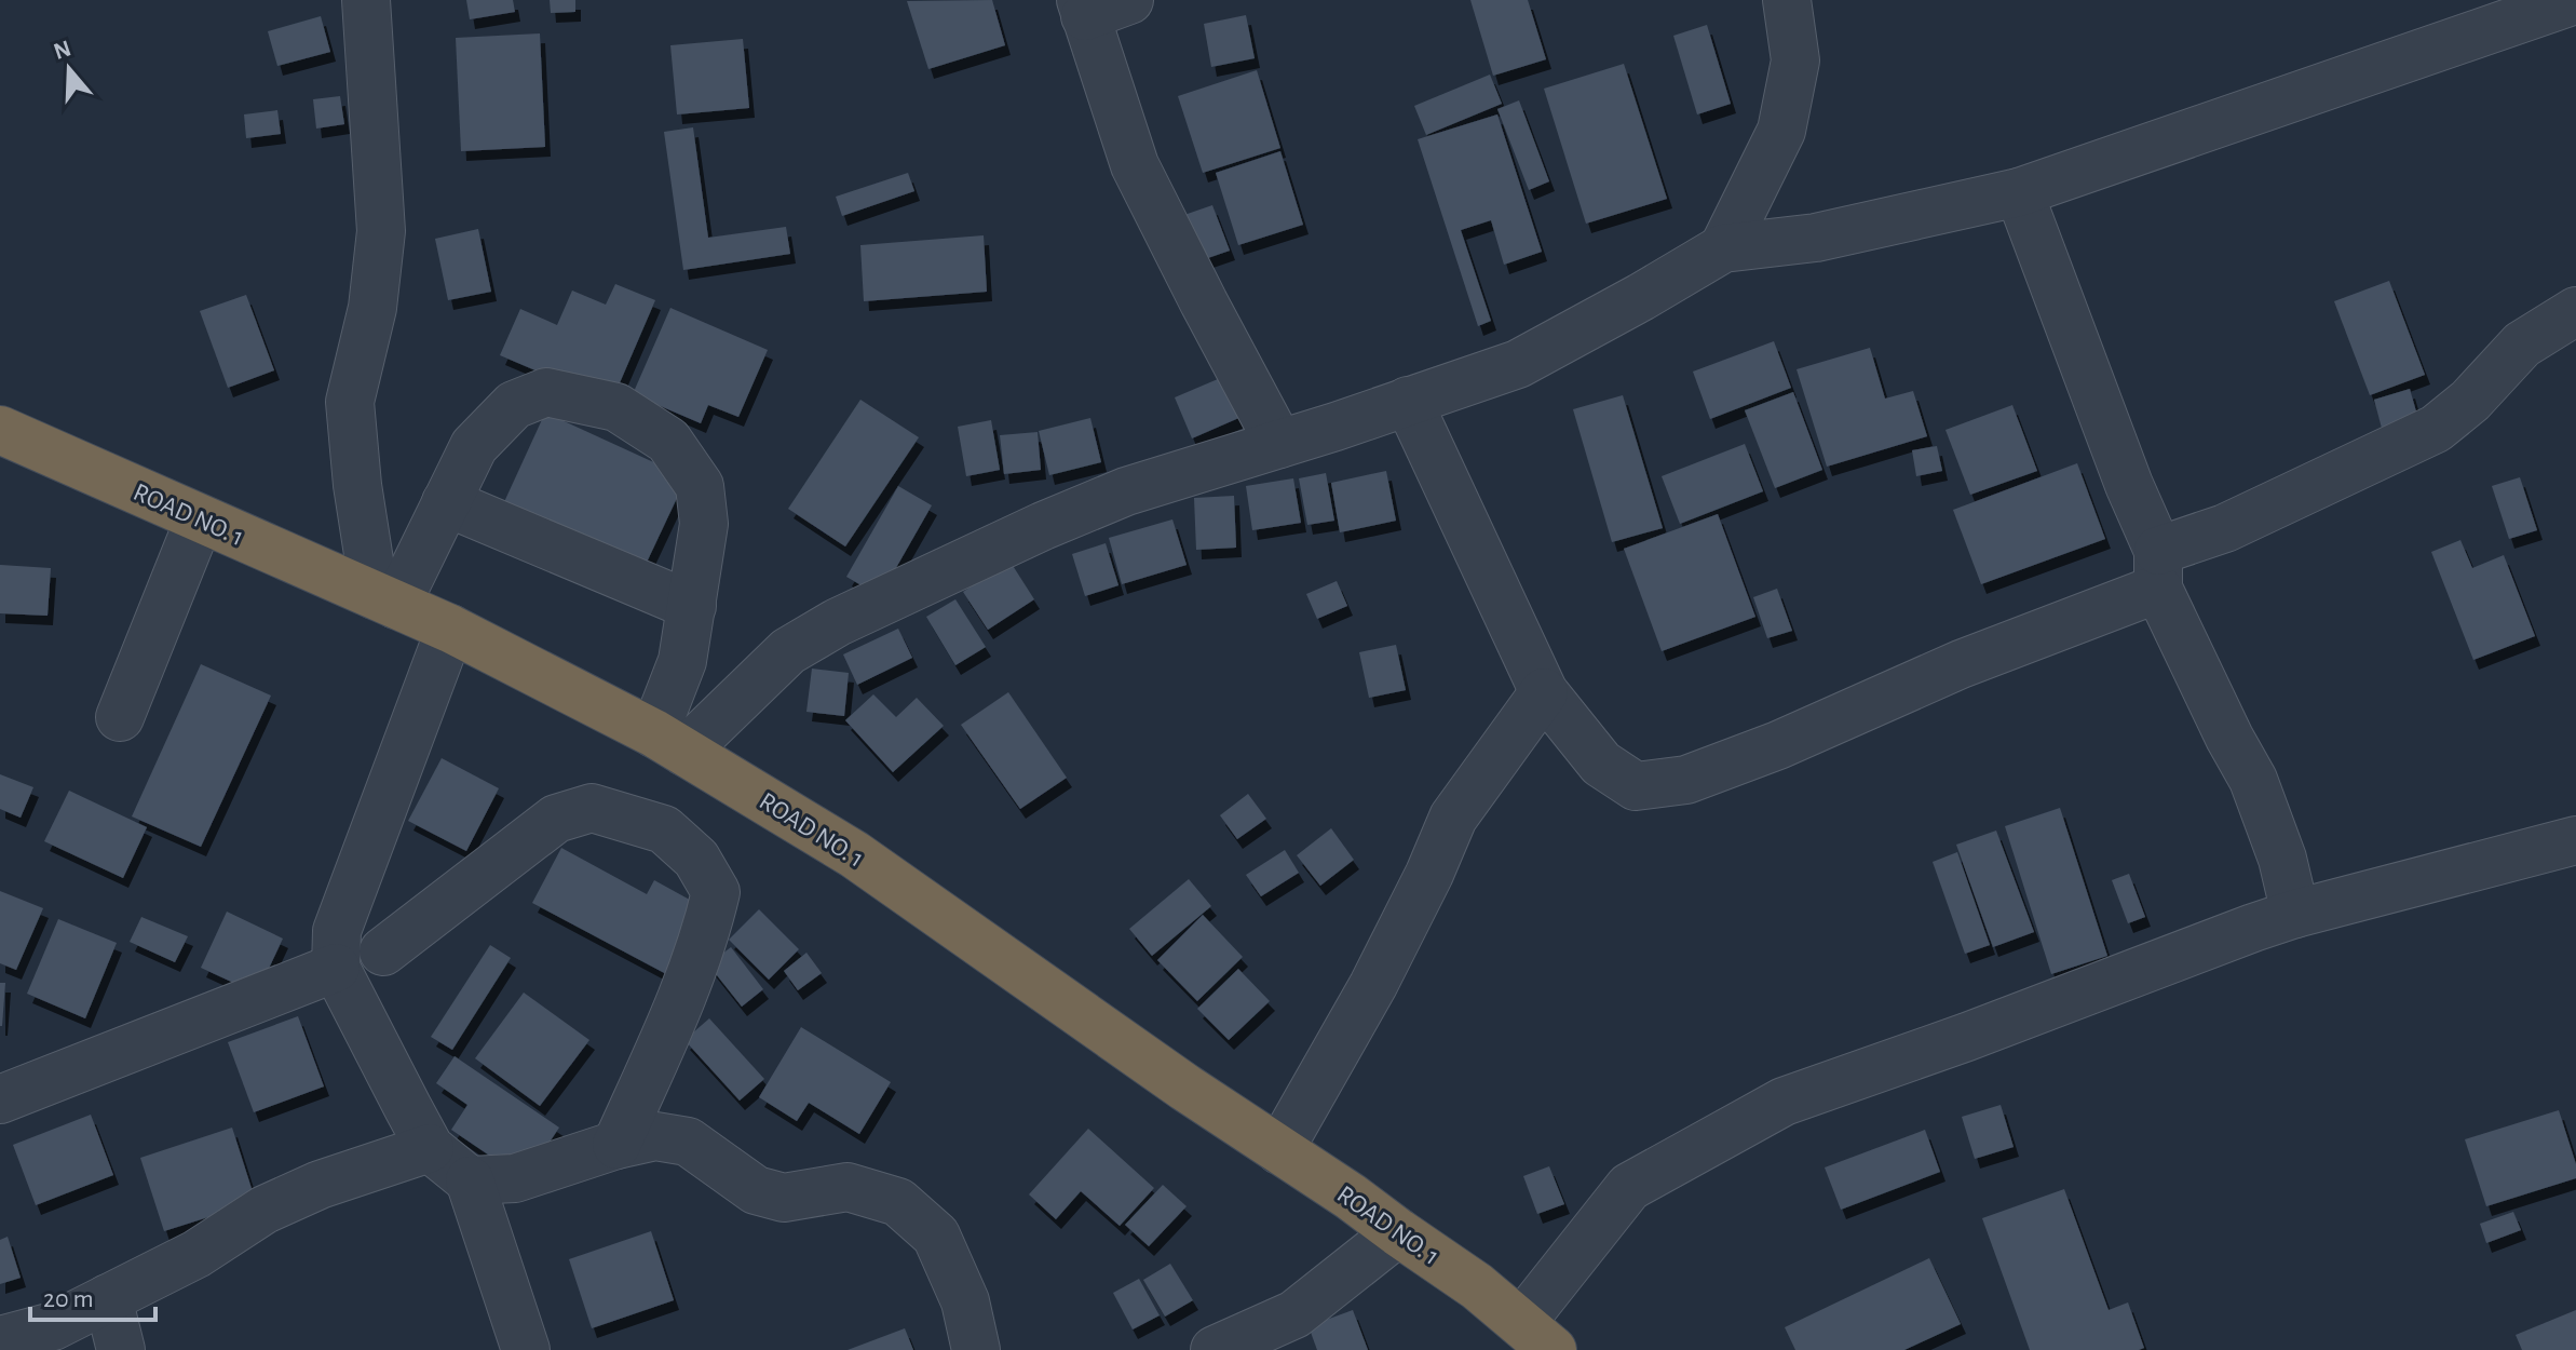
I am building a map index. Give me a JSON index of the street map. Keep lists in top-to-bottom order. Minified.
{"streets":{"highway":["ROAD NO. 1"]},"scale_bar":"20 m","north":"top"}
